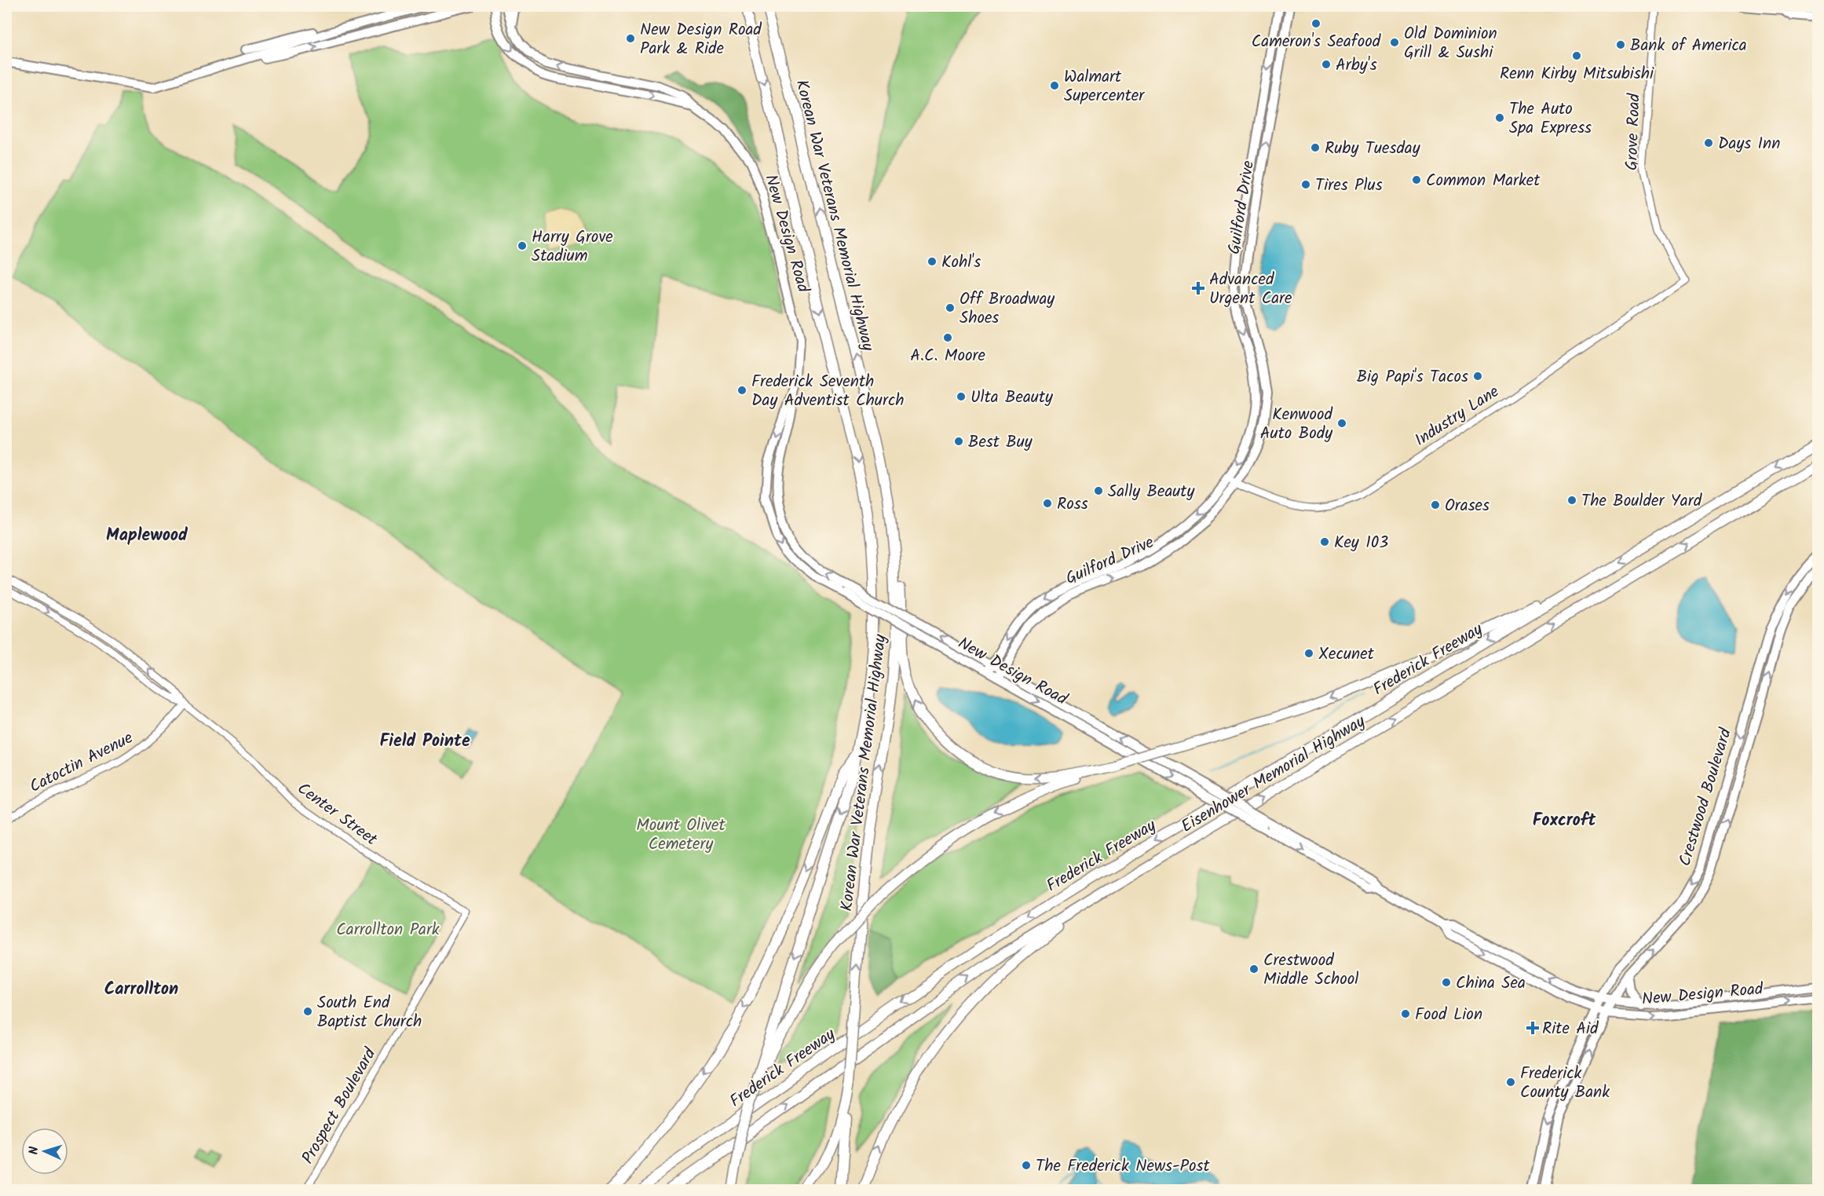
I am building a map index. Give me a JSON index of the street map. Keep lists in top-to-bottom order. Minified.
{"streets":{"highway":["Korean War Veterans Memorial Highway","Frederick Freeway","Eisenhower Memorial Highway"],"main road":["Guilford Drive","New Design Road","Crestwood Boulevard"],"street":["Grove Road","Industry Lane","Catoctin Avenue","Center Street","Prospect Boulevard"]},"crossings":[["Grove Road","Industry Lane"],["Guilford Drive","New Design Road"],["Guilford Drive","Industry Lane"],["New Design Road","Crestwood Boulevard"],["Frederick Freeway","Eisenhower Memorial Highway"],["Catoctin Avenue","Center Street"],["Center Street","Prospect Boulevard"]],"districts":["Maplewood","Field Pointe","Foxcroft","Carrollton"],"parks":["Mount Olivet Cemetery","Carrollton Park"],"places":{"other":["Cameron's Seafood","New Design Road Park & Ride","Old Dominion Grill & Sushi","Bank of America","Renn Kirby Mitsubishi","Arby's","Walmart Supercenter","The Auto Spa Express","Days Inn","Ruby Tuesday","Common Market","Tires Plus","Harry Grove Stadium","Kohl's","Off Broadway Shoes","A.C. Moore","Big Papi's Tacos","Frederick Seventh Day Adventist Church","Ulta Beauty","Kenwood Auto Body","Best Buy","Sally Beauty","The Boulder Yard","Ross","Orases","Key 103","Xecunet","Crestwood Middle School","China Sea","South End Baptist Church","Food Lion","Frederick County Bank","The Frederick News-Post"],"health":["Advanced Urgent Care","Rite Aid"]},"north":"left"}
